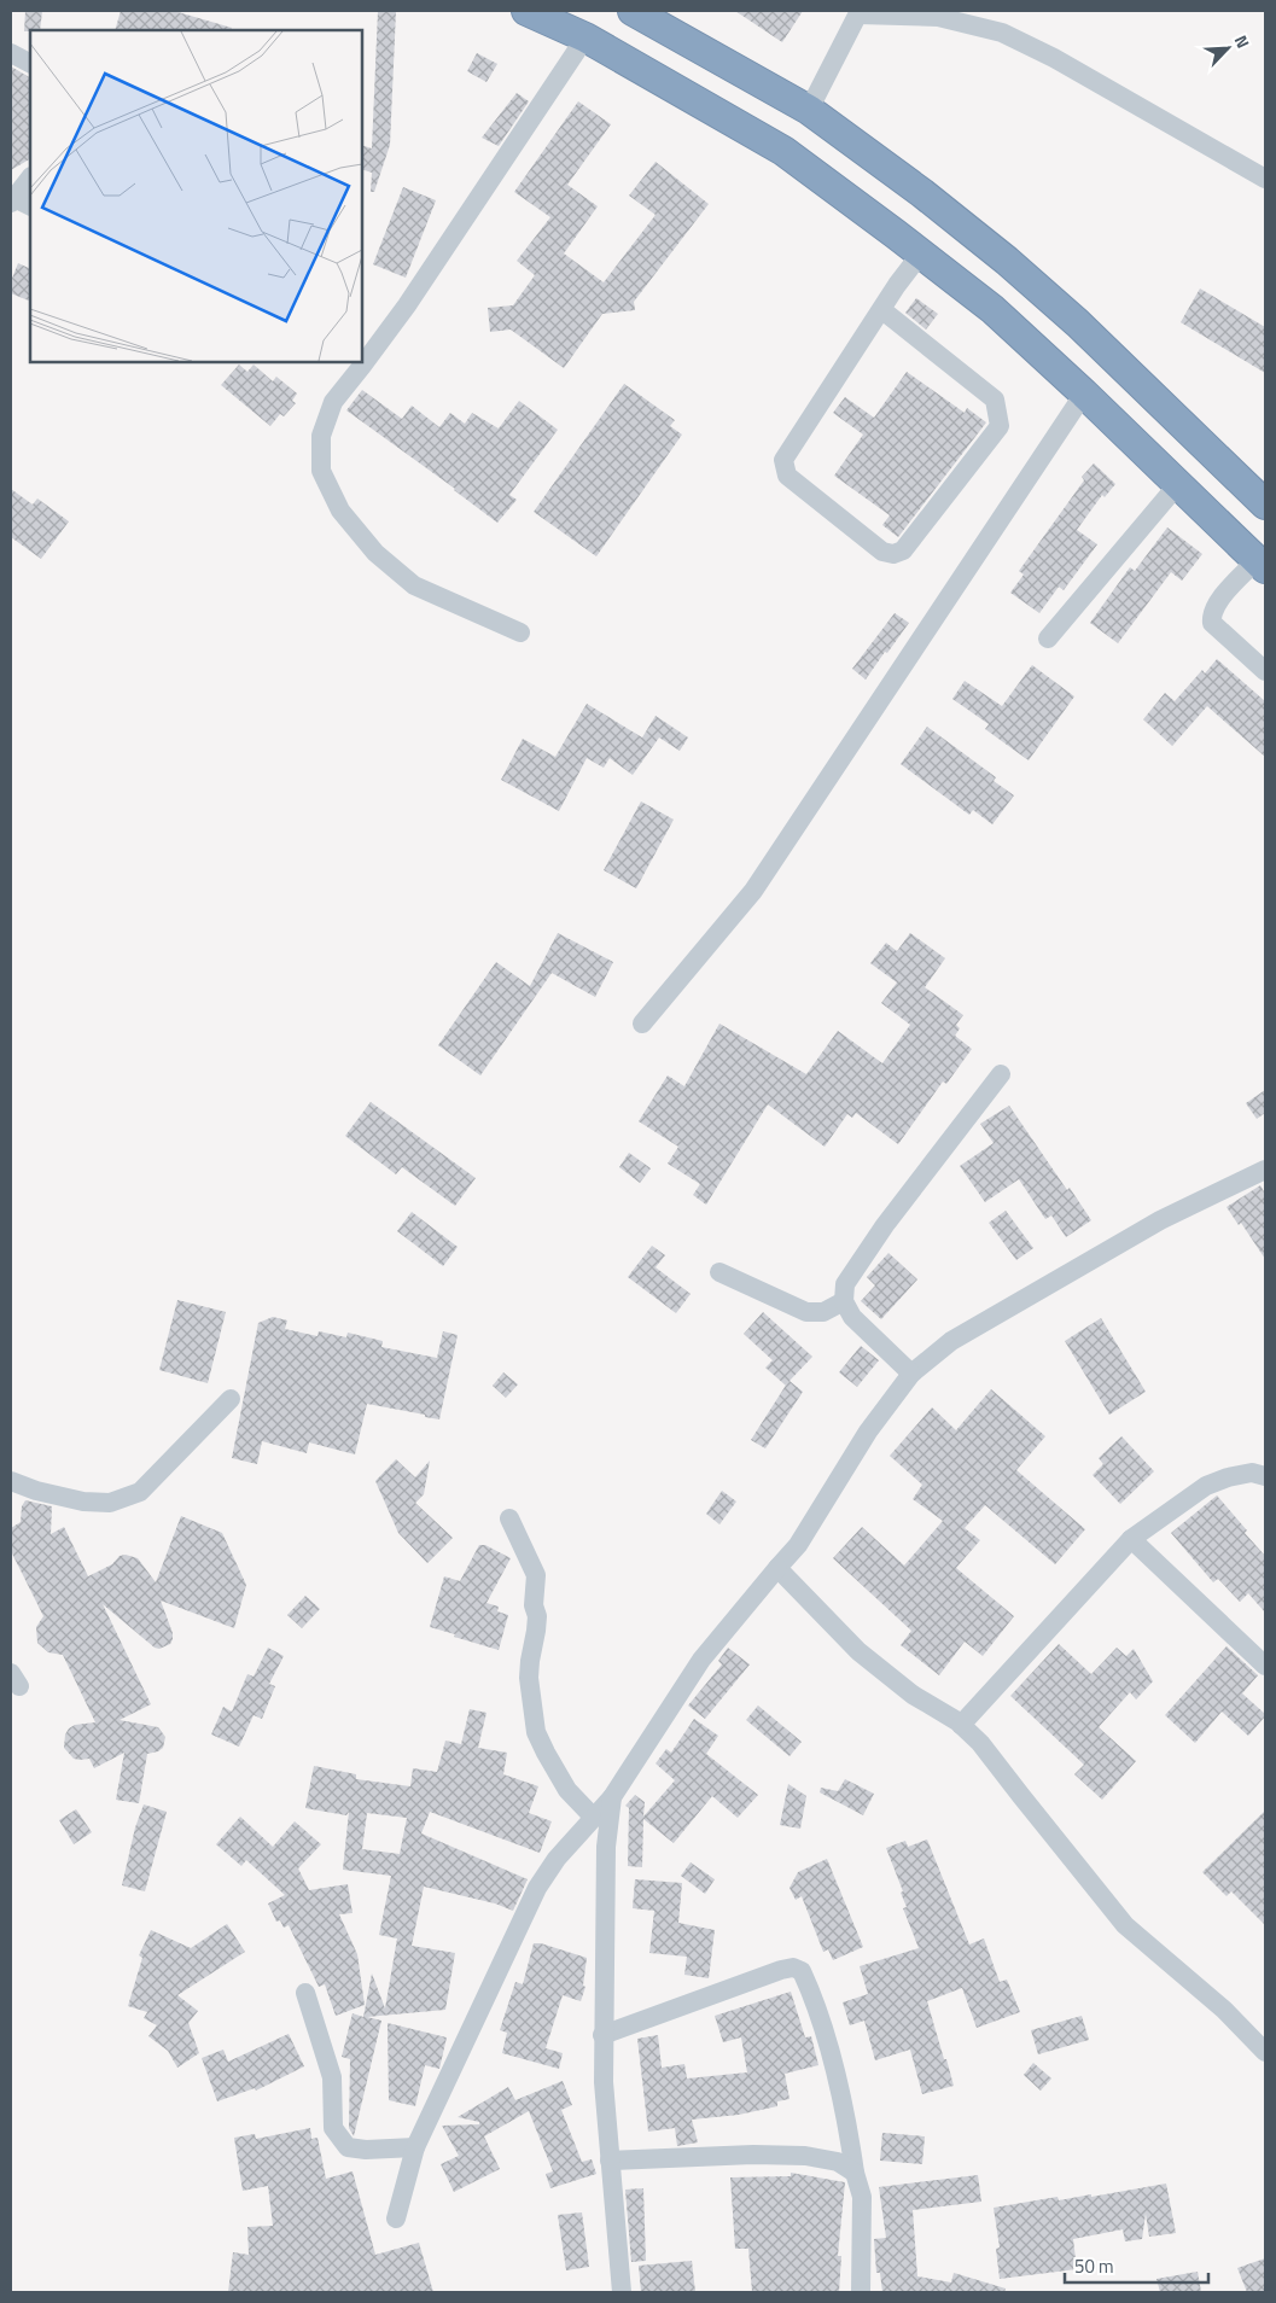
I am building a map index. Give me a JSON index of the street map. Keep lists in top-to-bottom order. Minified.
{"scale_bar":"50 m","north":"top right"}
